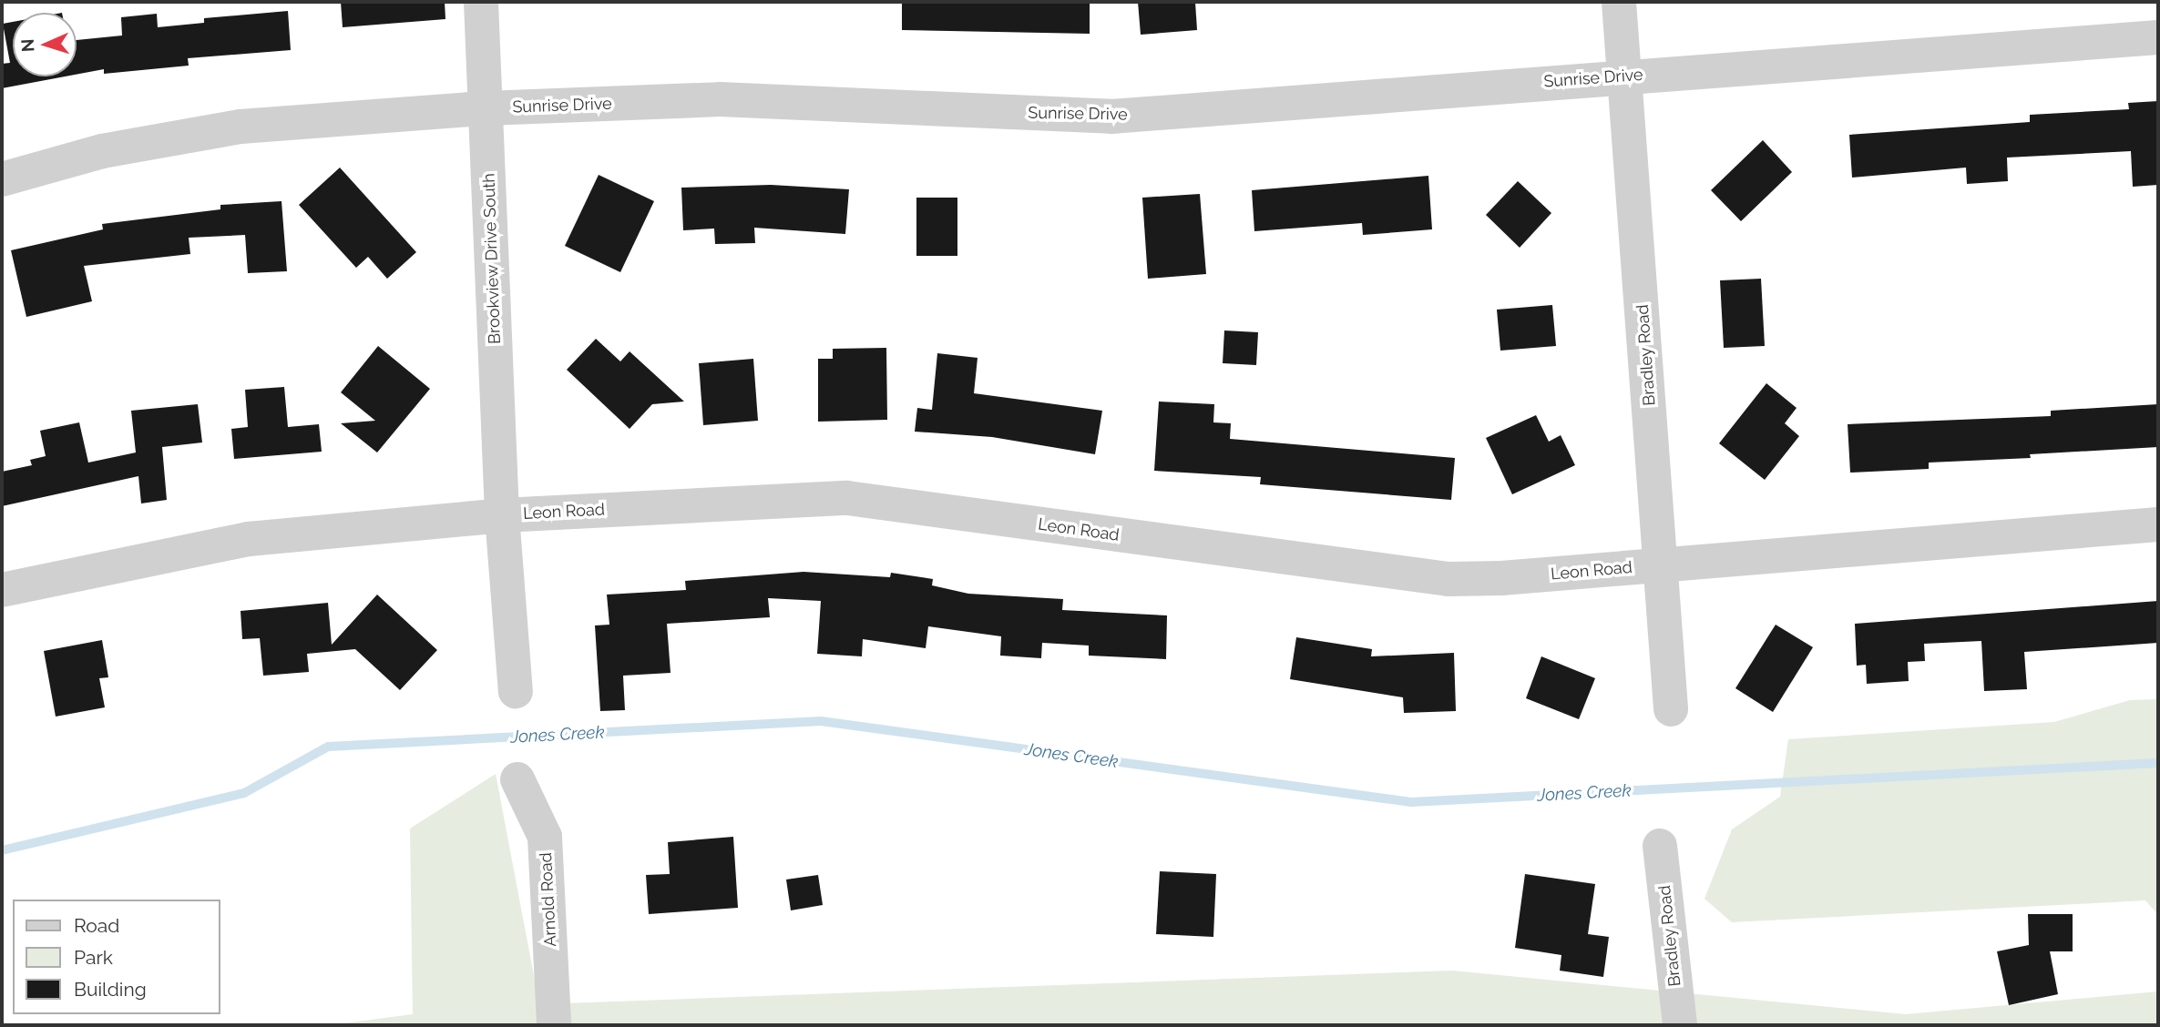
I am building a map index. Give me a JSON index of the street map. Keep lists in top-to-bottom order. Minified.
{"streets":{"street":["Sunrise Drive","Brookview Drive South","Bradley Road","Leon Road","Arnold Road"]},"crossings":[["Sunrise Drive","Brookview Drive South"],["Sunrise Drive","Bradley Road"],["Brookview Drive South","Leon Road"],["Bradley Road","Leon Road"]],"water":["Jones Creek"],"legend":["Road","Park","Building"],"north":"left"}
